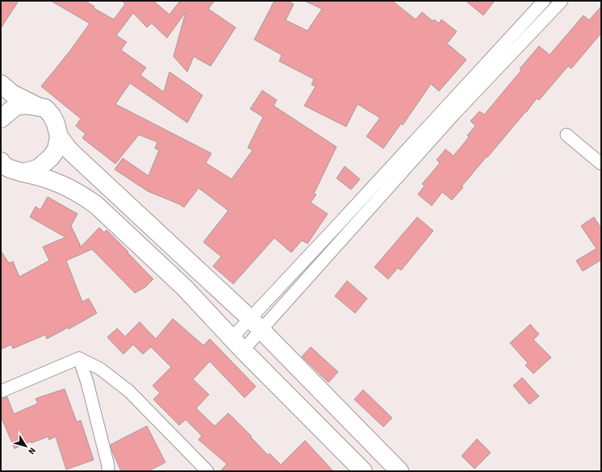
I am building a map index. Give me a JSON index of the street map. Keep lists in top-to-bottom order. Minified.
{"north":"bottom right"}
